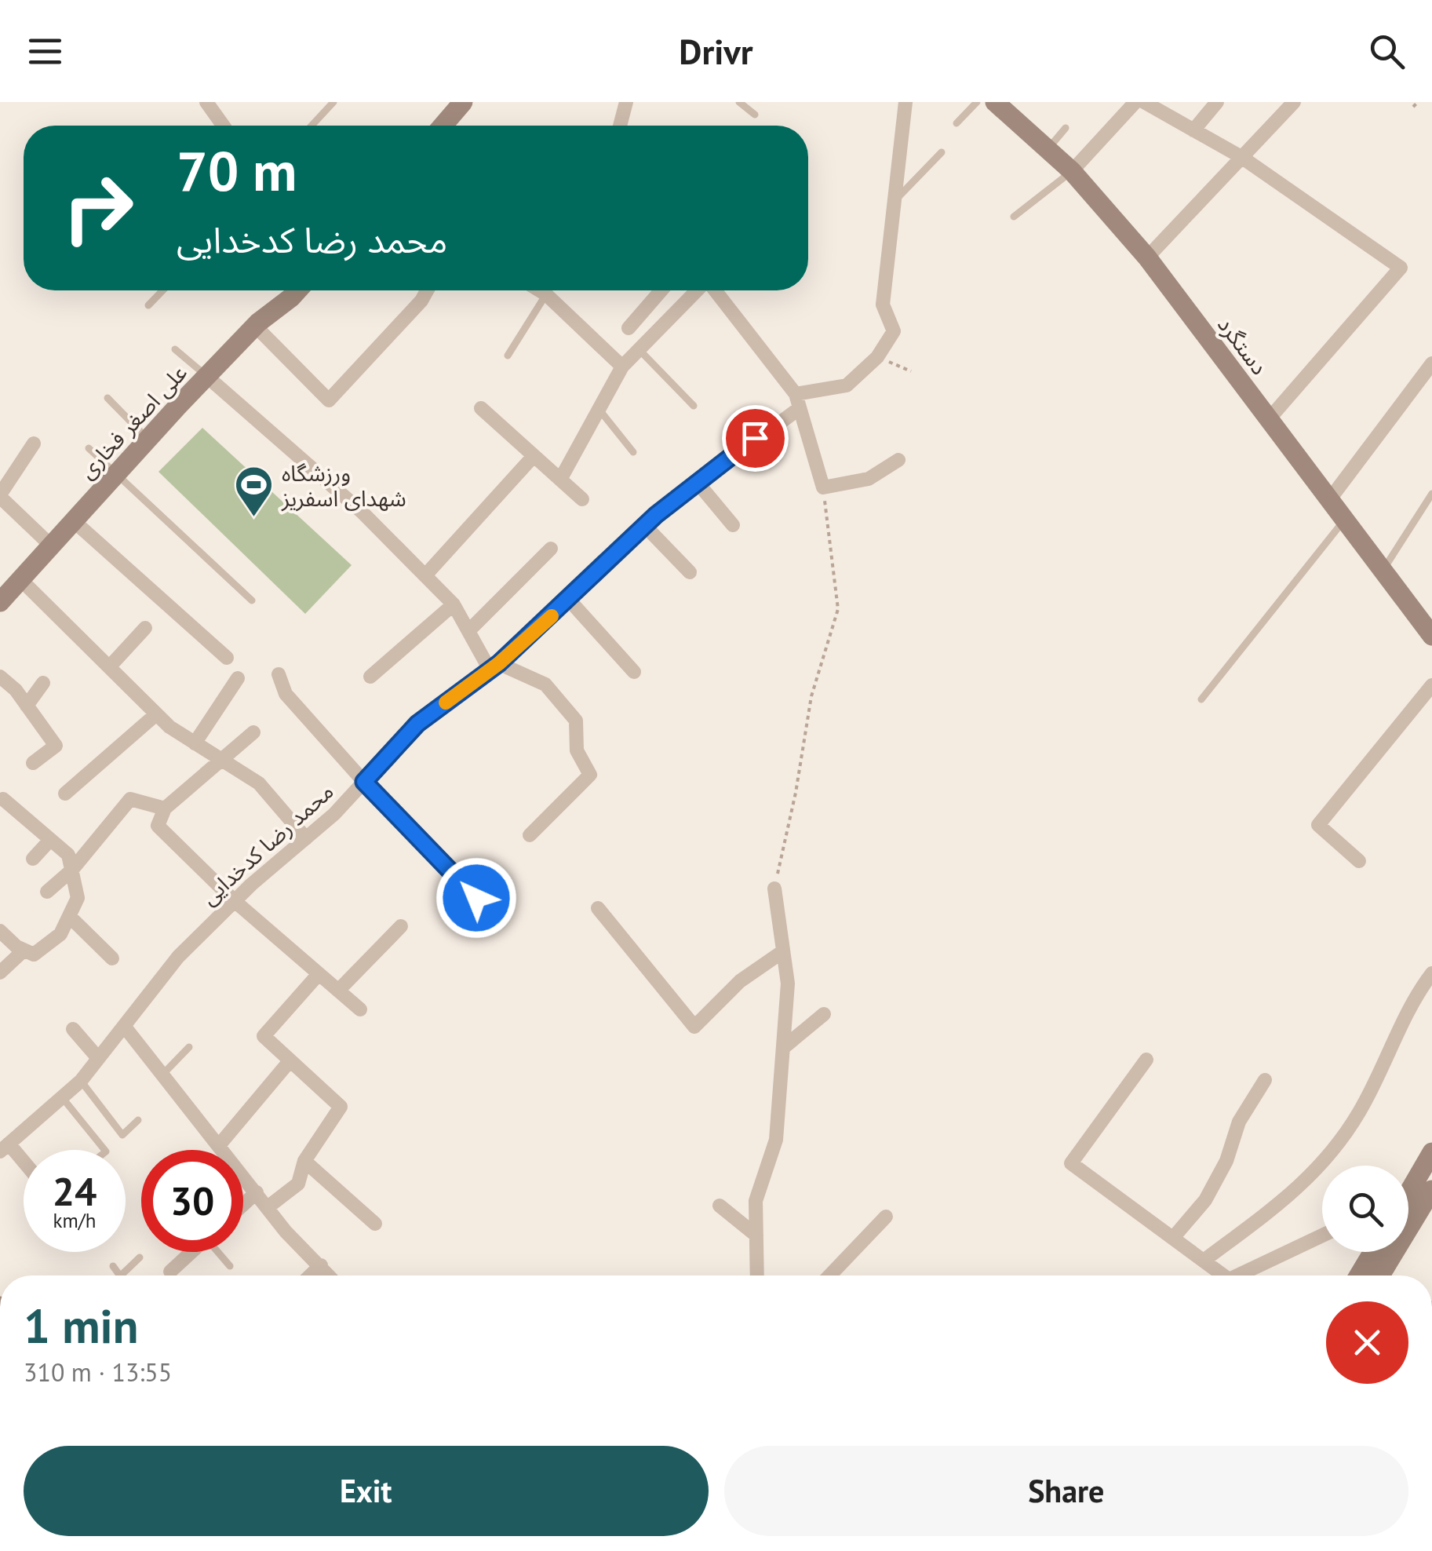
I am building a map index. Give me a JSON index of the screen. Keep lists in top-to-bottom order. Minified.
{"streets":{"main road":["دستگرد","علی اصغر فخاری"],"street":["محمد رضا کدخدایی"]},"places":{"sports":["ورزشگاه شهدای اسفریز"]},"page":{"header":"Drivr","turn":["70 m","محمد رضا کدخدایی"],"speed":"24 km/h","limit":"30","heading":["1 min","310 m · 13:55"],"buttons":["Exit","Share"]}}
